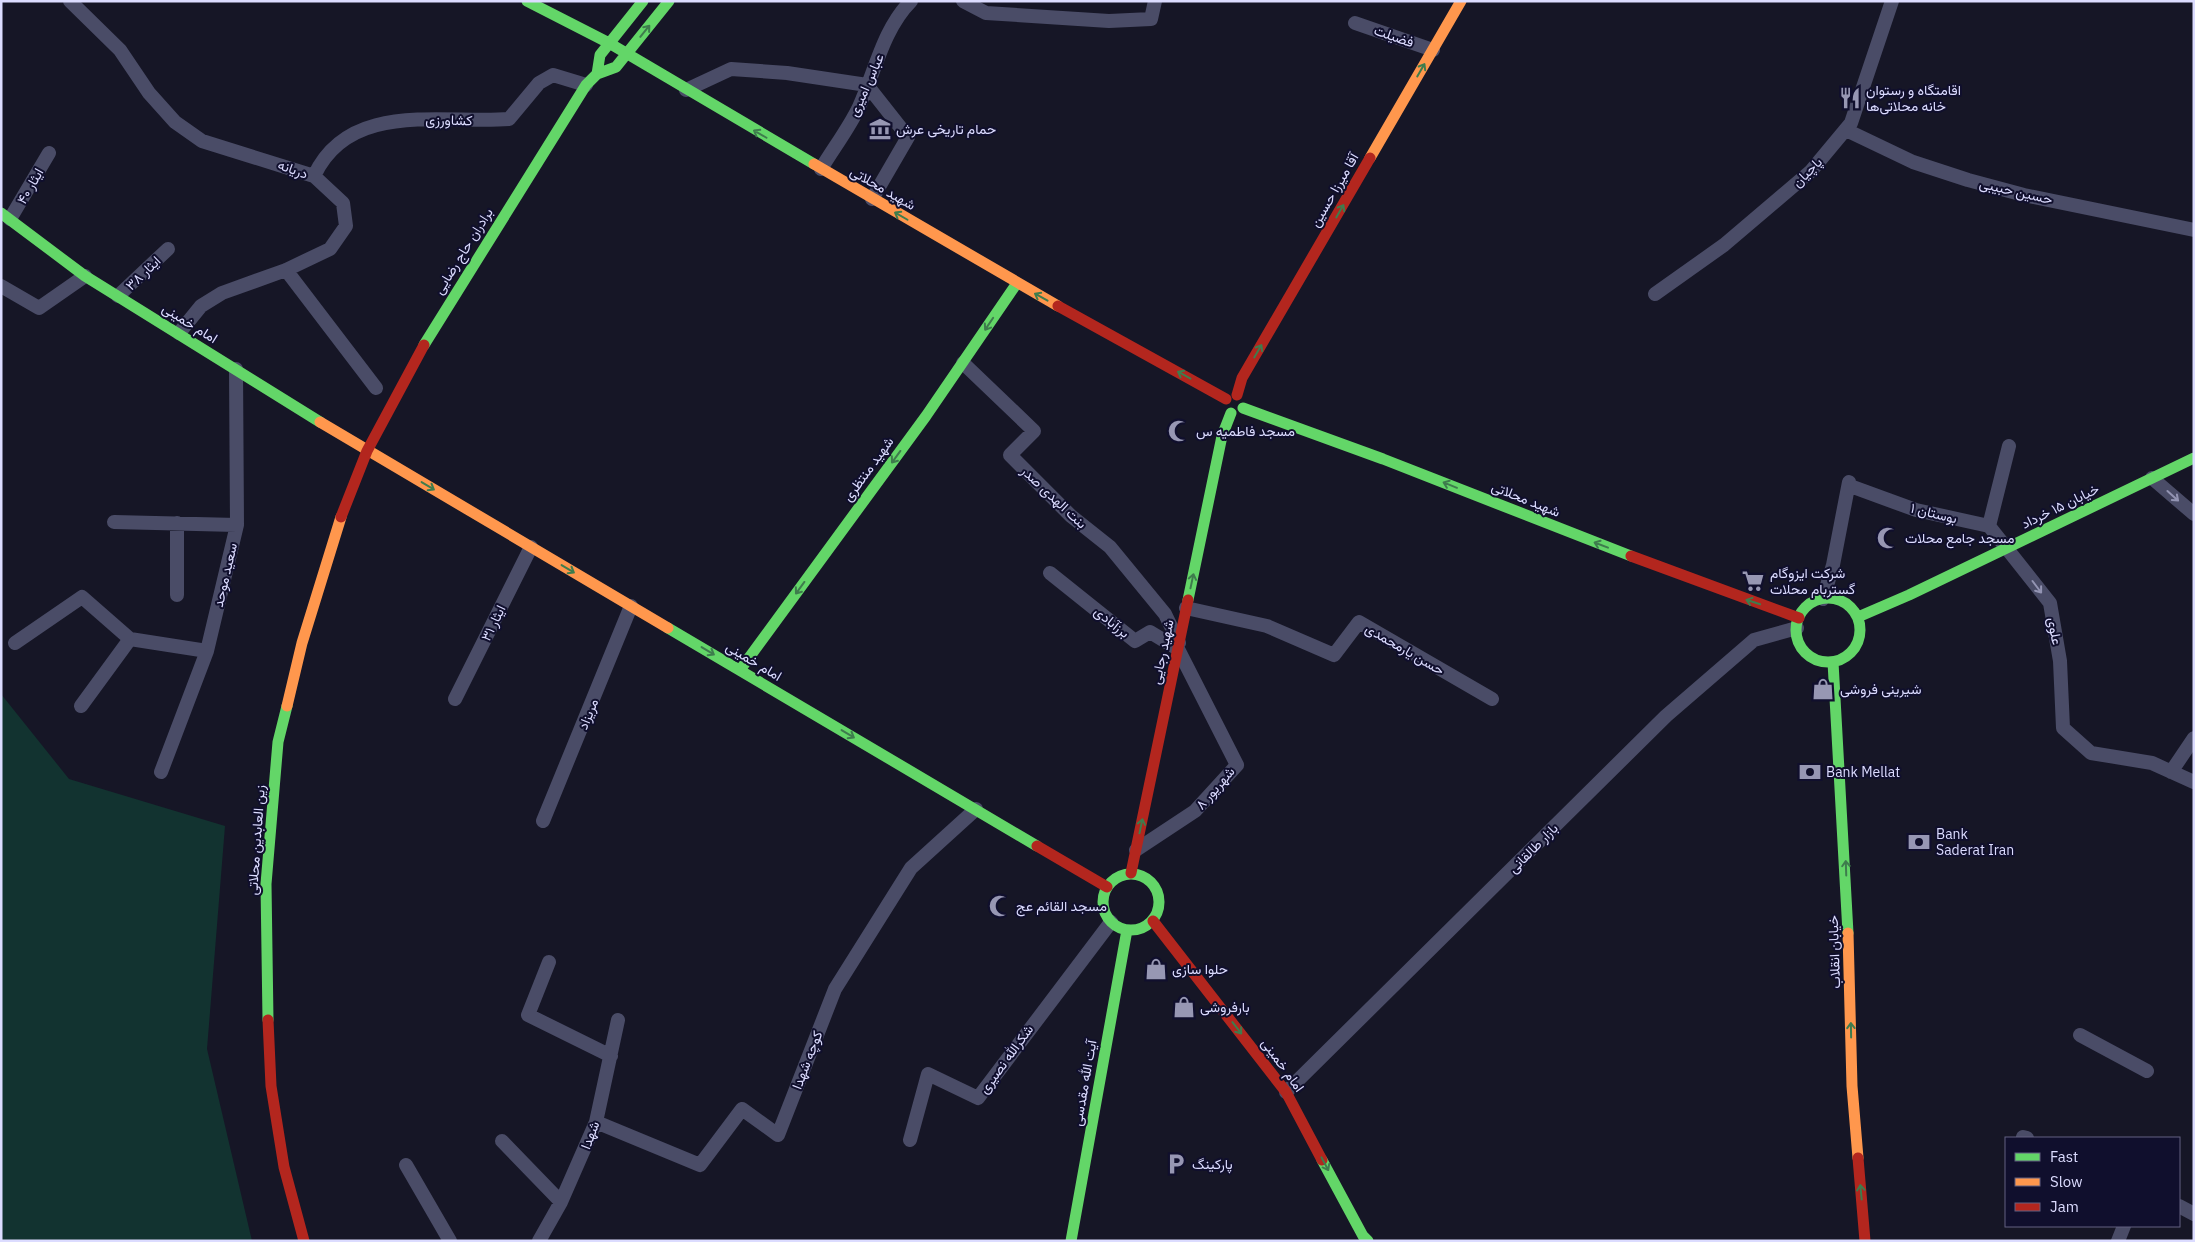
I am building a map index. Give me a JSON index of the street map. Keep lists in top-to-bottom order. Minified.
{"streets":{"main road":["شهید محلاتی","آقا میرزا حسین","برادران حاج رضایی","امام خمینی","شهید منتظری","خیابان ۱۵ خرداد","شهید رجایی","زین العابدین محلاتی","خیابان انقلاب","آیت الله مقدسی"],"street":["فضیلت","عباس امیری","کشاورزی","دریانه","پاچیان","ایثار ۴۰","حسین حبیبی","ایثار ۳۸","بنت الهدی صدر","بوستان ۱","سعید موحد","برزآبادی","ایثار ۳۱","علوی","حسن یارمحمدی","مریزاد","۸ شهریور","بازار طالقانی","شکرالله نصیری","کوچه شهدا","شهدا"]},"crossings":[["فضیلت","آقا میرزا حسین"],["عباس امیری","شهید محلاتی"],["کشاورزی","دریانه"],["کشاورزی","برادران حاج رضایی"],["دریانه","امام خمینی"],["پاچیان","حسین حبیبی"],["ایثار ۴۰","امام خمینی"],["شهید محلاتی","آقا میرزا حسین"],["شهید محلاتی","شهید منتظری"],["شهید محلاتی","خیابان ۱۵ خرداد"],["شهید محلاتی","بوستان ۱"],["شهید محلاتی","شهید رجایی"],["شهید محلاتی","بازار طالقانی"],["شهید محلاتی","خیابان انقلاب"],["آقا میرزا حسین","شهید رجایی"],["برادران حاج رضایی","امام خمینی"],["برادران حاج رضایی","زین العابدین محلاتی"],["ایثار ۳۸","امام خمینی"],["امام خمینی","شهید منتظری"],["امام خمینی","سعید موحد"],["امام خمینی","ایثار ۳۱"],["امام خمینی","شهید رجایی"],["امام خمینی","مریزاد"],["امام خمینی","زین العابدین محلاتی"],["امام خمینی","بازار طالقانی"],["امام خمینی","شکرالله نصیری"],["امام خمینی","کوچه شهدا"],["امام خمینی","آیت الله مقدسی"],["شهید منتظری","بنت الهدی صدر"],["بنت الهدی صدر","برزآبادی"],["بنت الهدی صدر","شهید رجایی"],["بنت الهدی صدر","۸ شهریور"],["خیابان ۱۵ خرداد","بوستان ۱"],["خیابان ۱۵ خرداد","علوی"],["خیابان ۱۵ خرداد","بازار طالقانی"],["خیابان ۱۵ خرداد","خیابان انقلاب"],["بوستان ۱","بازار طالقانی"],["بوستان ۱","خیابان انقلاب"],["برزآبادی","شهید رجایی"],["برزآبادی","۸ شهریور"],["حسن یارمحمدی","شهید رجایی"],["شهید رجایی","۸ شهریور"],["شهید رجایی","شکرالله نصیری"],["شهید رجایی","آیت الله مقدسی"],["بازار طالقانی","خیابان انقلاب"],["شکرالله نصیری","آیت الله مقدسی"],["کوچه شهدا","شهدا"]],"one_way":["شهید محلاتی","آقا میرزا حسین","امام خمینی","شهید منتظری","علوی","شهید رجایی","خیابان انقلاب"],"places":{"restaurant":["اقامتگاه و رستوان خانه محلاتی‌ها"],"museum":["حمام تاریخی عرش"],"mosque":["مسجد فاطمیه س","مسجد جامع محلات","مسجد القائم عج"],"supermarket":["شرکت ایزوگام گستربام محلات"],"shop":["شیرینی فروشی","حلوا سازی","بارفروشی"],"bank":["Bank Mellat","Bank Saderat Iran"],"parking":["پارکینگ"]},"legend":["Fast","Slow","Jam"]}
